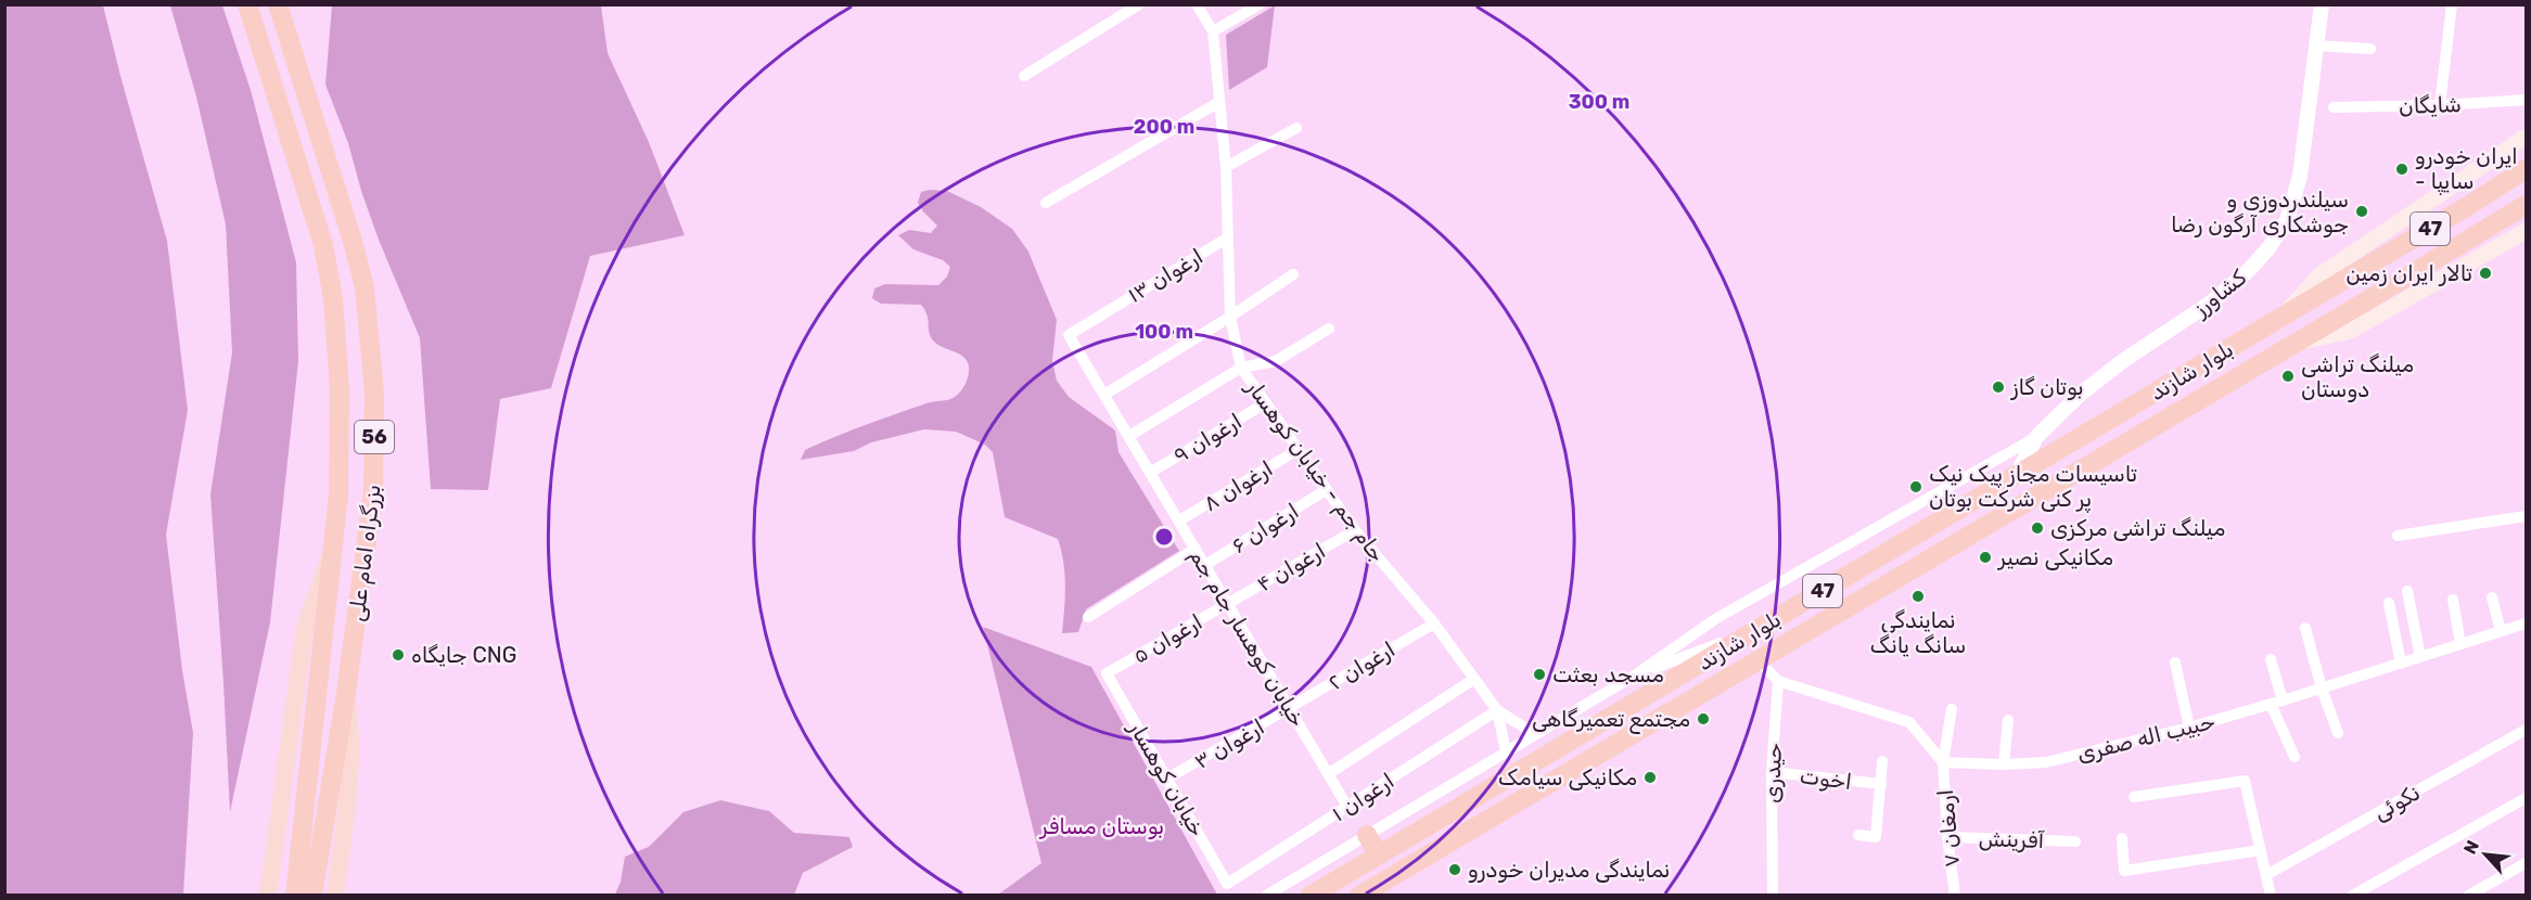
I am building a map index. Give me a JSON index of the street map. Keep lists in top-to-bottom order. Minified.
{"streets":{"highway":["47","بلوار شازند","56","بزرگراه امام علی"],"street":["شایگان","ارغوان ۱۳","کشاورز","ارغوان ۹","جام جم - خیابان کوهسار","ارغوان ۸","ارغوان ۶","ارغوان ۴","خیابان کوهسار جام جم","ارغوان ۵","ارغوان ۲","حبیب اله صفری","ارغوان ۳","حیدری","خیابان کوهسار","اخوت","ارغوان ۱","نکوئی","ارمغان ۷","آفرینش"]},"crossings":[["ارغوان ۱۳","جام جم - خیابان کوهسار"],["ارغوان ۱۳","خیابان کوهسار جام جم"],["کشاورز","بلوار شازند"],["56","بزرگراه امام علی"],["ارغوان ۹","جام جم - خیابان کوهسار"],["ارغوان ۹","خیابان کوهسار جام جم"],["جام جم - خیابان کوهسار","ارغوان ۸"],["جام جم - خیابان کوهسار","ارغوان ۶"],["جام جم - خیابان کوهسار","ارغوان ۴"],["جام جم - خیابان کوهسار","ارغوان ۲"],["جام جم - خیابان کوهسار","ارغوان ۱"],["ارغوان ۸","خیابان کوهسار جام جم"],["ارغوان ۶","خیابان کوهسار جام جم"],["ارغوان ۴","خیابان کوهسار جام جم"],["ارغوان ۴","ارغوان ۵"],["خیابان کوهسار جام جم","ارغوان ۵"],["خیابان کوهسار جام جم","ارغوان ۲"],["خیابان کوهسار جام جم","ارغوان ۳"],["خیابان کوهسار جام جم","ارغوان ۱"],["ارغوان ۵","خیابان کوهسار"],["ارغوان ۲","ارغوان ۳"],["حبیب اله صفری","ارمغان ۷"],["ارغوان ۳","خیابان کوهسار"],["حیدری","اخوت"],["خیابان کوهسار","ارغوان ۱"],["ارمغان ۷","آفرینش"]],"parks":["بوستان مسافر"],"places":["ایران خودرو - سایپا","سیلندردوزی و جوشکاری آرگون رضا","تالار ایران زمین","میلنگ تراشی دوستان","بوتان گاز","تاسیسات مجاز پیک نیک پر کنی شرکت بوتان","میلنگ تراشی مرکزی","مکانیکی نصیر","نمایندگی سانگ یانگ","جایگاه CNG","مسجد بعثت","مجتمع تعمیرگاهی","مکانیکی سیامک","نمایندگی مدیران خودرو"],"north":"top left","rings":["300 m","200 m","100 m"]}
